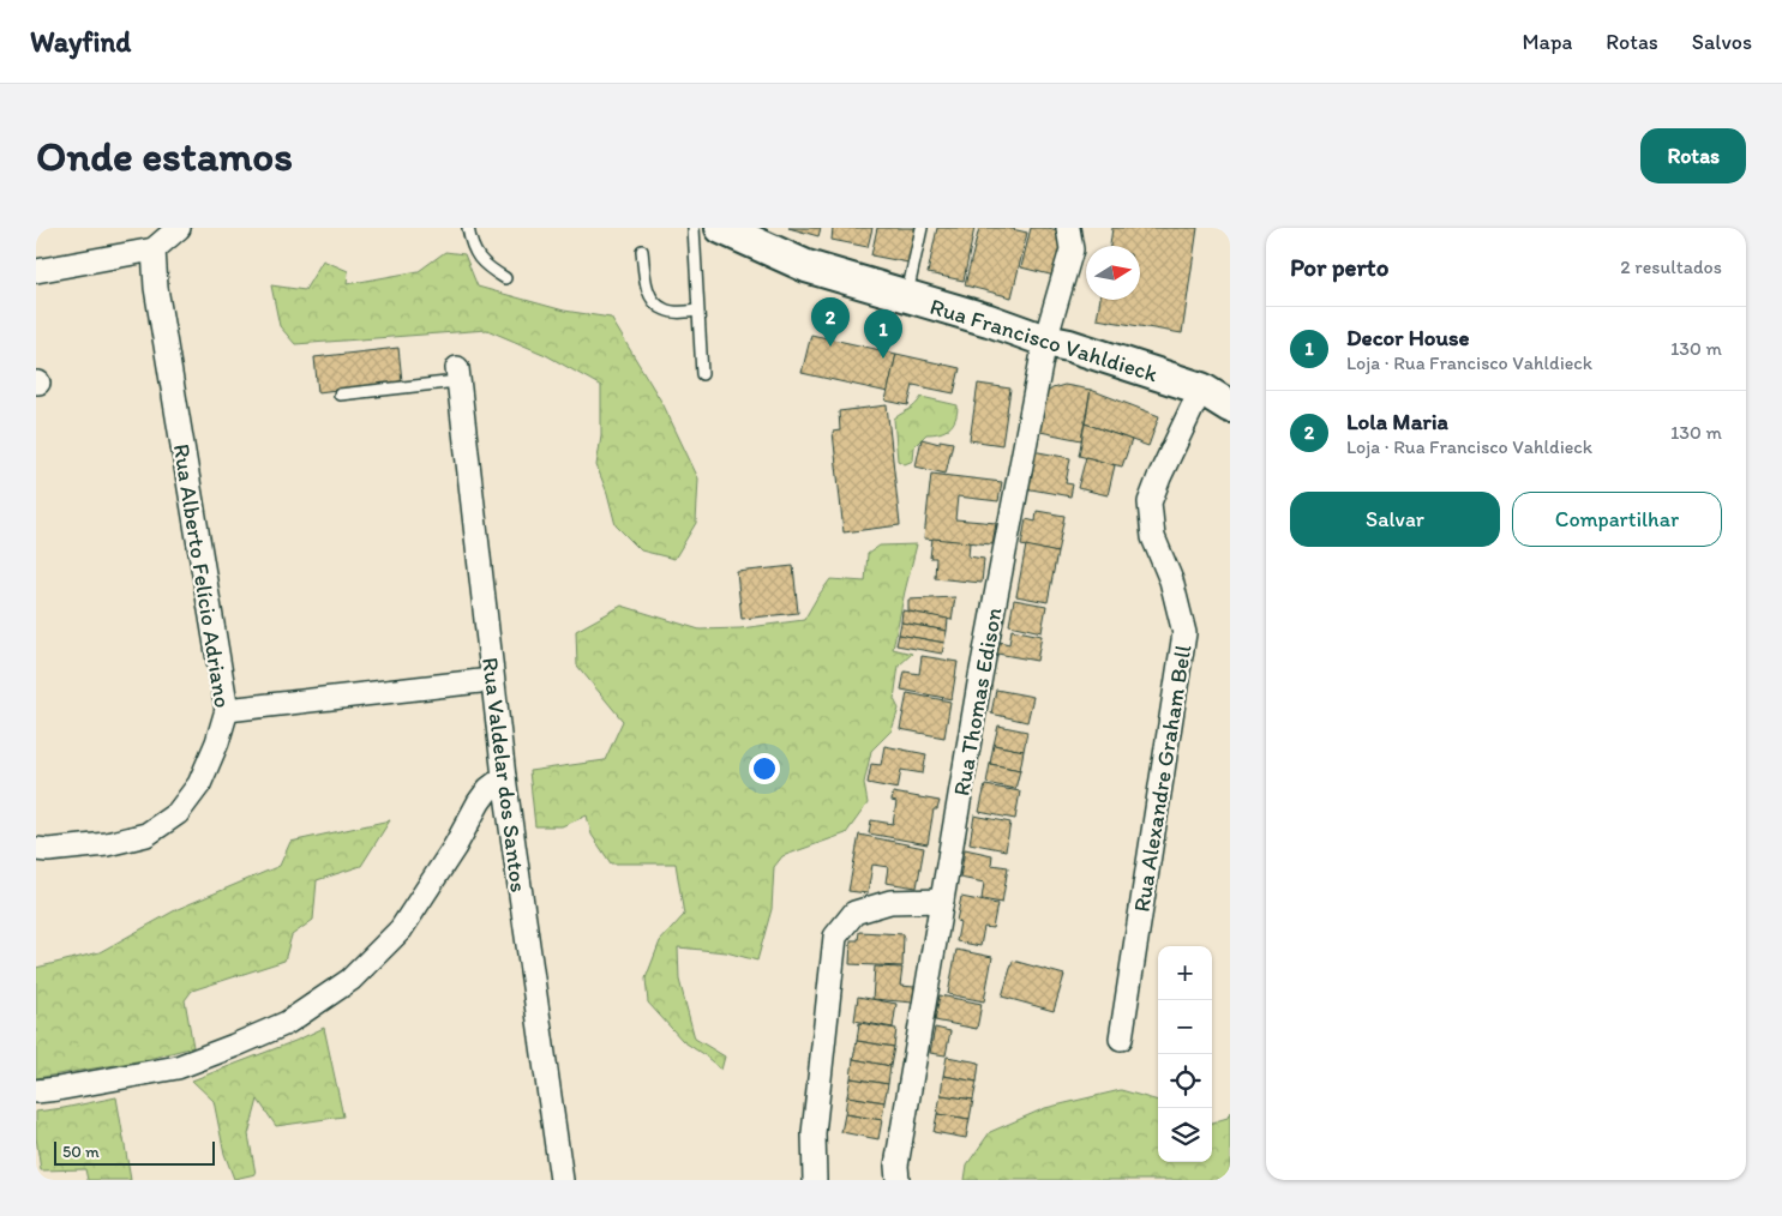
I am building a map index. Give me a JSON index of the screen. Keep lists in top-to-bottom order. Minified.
{"streets":{"main road":["Rua Francisco Vahldieck"],"street":["Rua Alberto Felício Adriano","Rua Thomas Edison","Rua Valdelar dos Santos","Rua Alexandre Graham Bell"]},"crossings":[["Rua Francisco Vahldieck","Rua Thomas Edison"],["Rua Francisco Vahldieck","Rua Alexandre Graham Bell"]],"scale_bar":"50 m","north":"right","page":{"header":"Wayfind","nav":["Mapa","Rotas","Salvos"],"buttons":["Rotas",["Salvar","Compartilhar"]],"title":"Onde estamos","heading":["Por perto","2 resultados"],"pins":["2","1"],"list":[{"mark":"1","name":"Decor House","note":"Loja · Rua Francisco Vahldieck","value":"130 m"},{"mark":"2","name":"Lola Maria","note":"Loja · Rua Francisco Vahldieck","value":"130 m"}],"map_buttons":["+","−"],"scale":"50 m"}}
